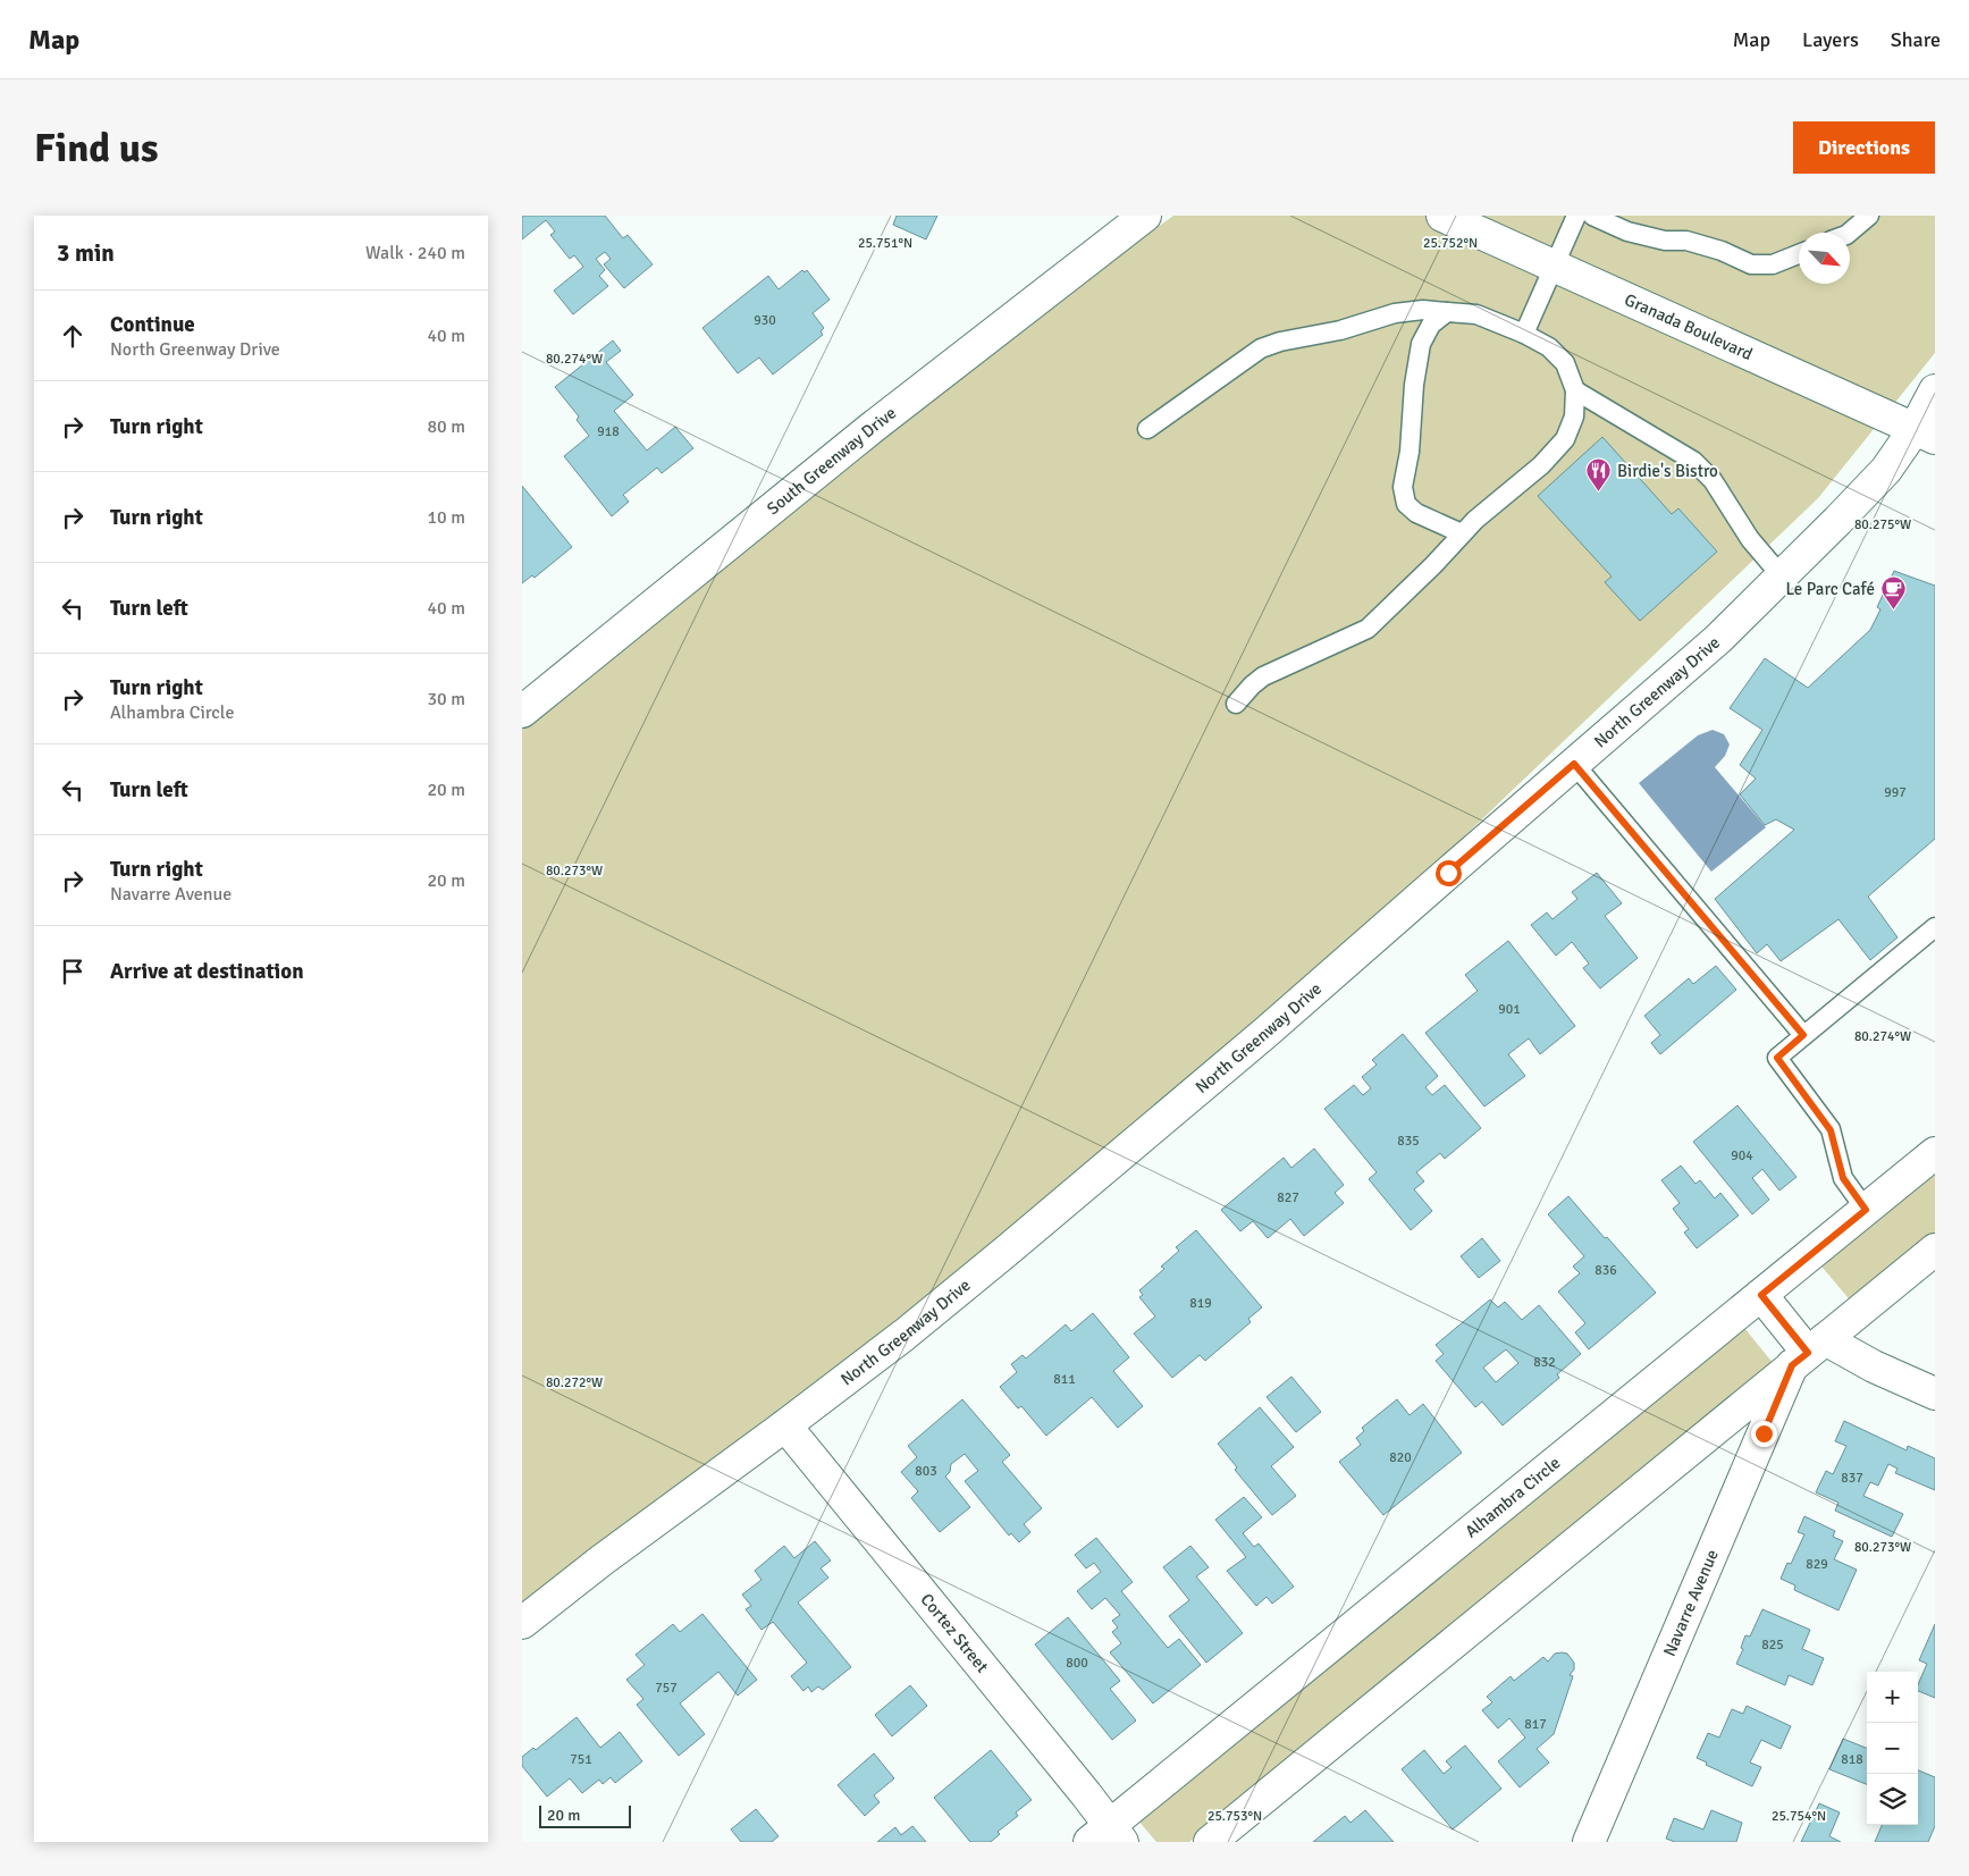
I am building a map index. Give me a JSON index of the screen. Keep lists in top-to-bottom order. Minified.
{"streets":{"street":["Granada Boulevard","South Greenway Drive","North Greenway Drive","Alhambra Circle","Navarre Avenue","Cortez Street"]},"crossings":[["Granada Boulevard","North Greenway Drive"],["North Greenway Drive","Cortez Street"],["Alhambra Circle","Cortez Street"]],"places":{"restaurant":["Birdie's Bistro"],"cafe":["Le Parc Café"]},"house_numbers":["930","918","997","901","835","904","827","836","819","832","811","820","803","837","829","825","800","757","817","751","818"],"scale_bar":"20 m","north":"bottom right","page":{"header":"Map","nav":["Map","Layers","Share"],"buttons":"Directions","title":"Find us","heading":["3 min","Walk · 240 m"],"list":[["Continue","North Greenway Drive","40 m"],["Turn right","80 m"],["Turn right","10 m"],["Turn left","40 m"],["Turn right","Alhambra Circle","30 m"],["Turn left","20 m"],["Turn right","Navarre Avenue","20 m"],"Arrive at destination"],"map_buttons":["+","−"],"scale":"20 m"},"coordinates":["25.751°N","25.752°N","80.274°W","80.275°W","80.273°W","80.272°W","25.753°N","25.754°N"]}
